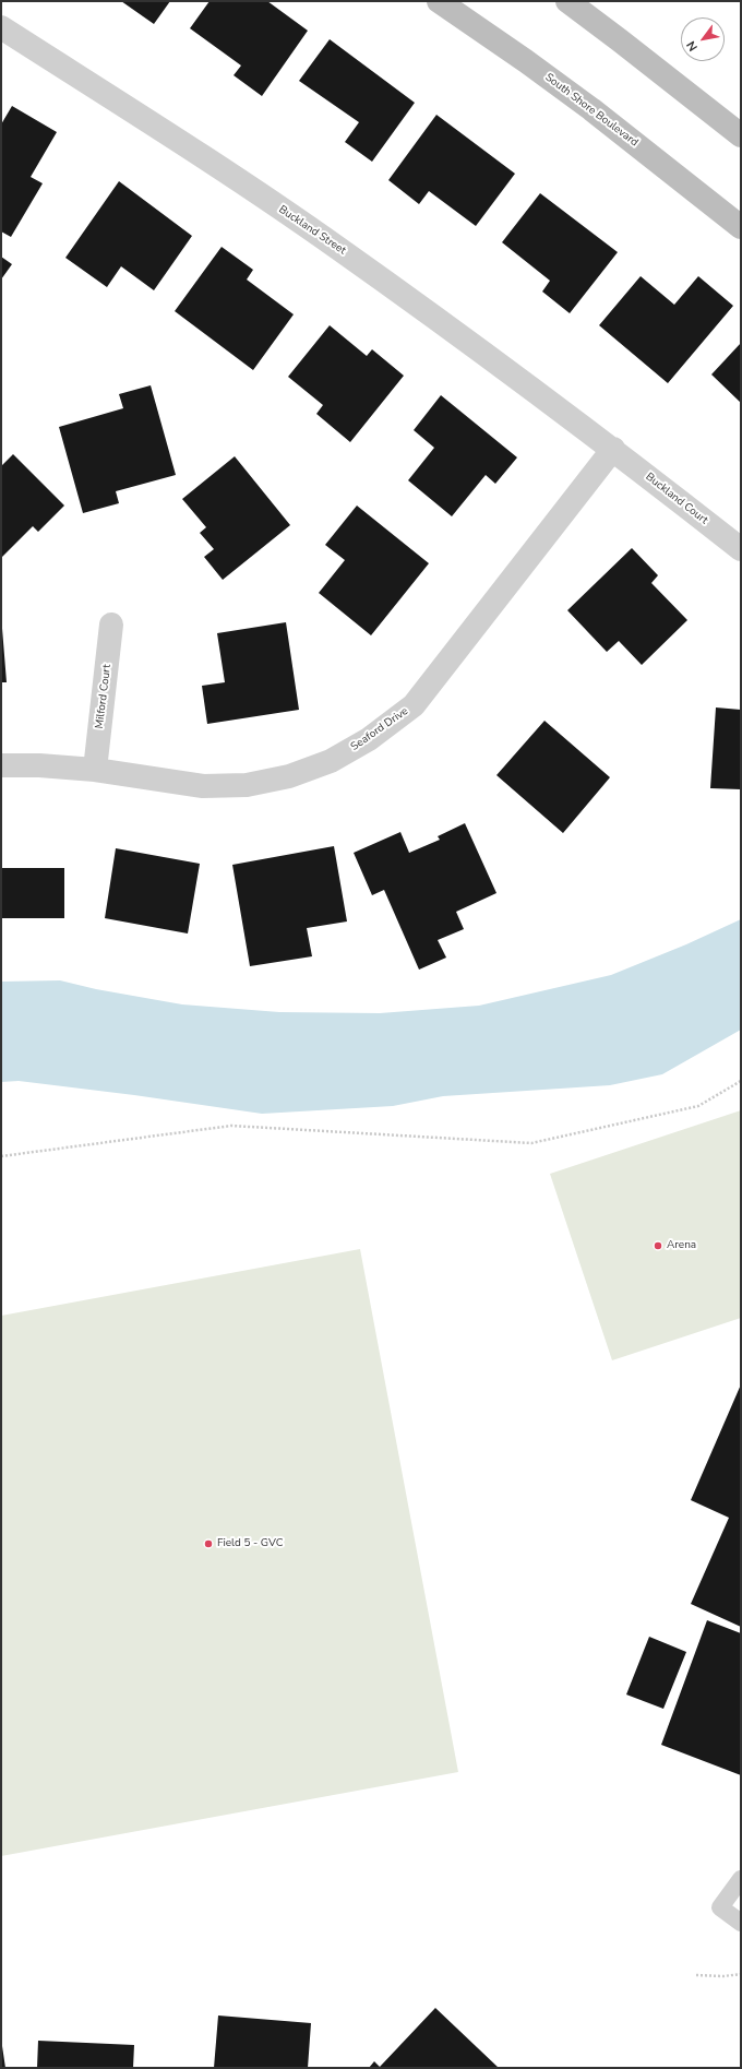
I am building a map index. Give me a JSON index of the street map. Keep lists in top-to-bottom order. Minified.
{"streets":{"street":["South Shore Boulevard","Buckland Street","Buckland Court","Milford Court","Seaford Drive"]},"crossings":[["Buckland Street","Buckland Court"],["Buckland Street","Seaford Drive"],["Buckland Court","Seaford Drive"],["Milford Court","Seaford Drive"]],"places":["Arena","Field 5 - GVC"],"north":"bottom left"}
